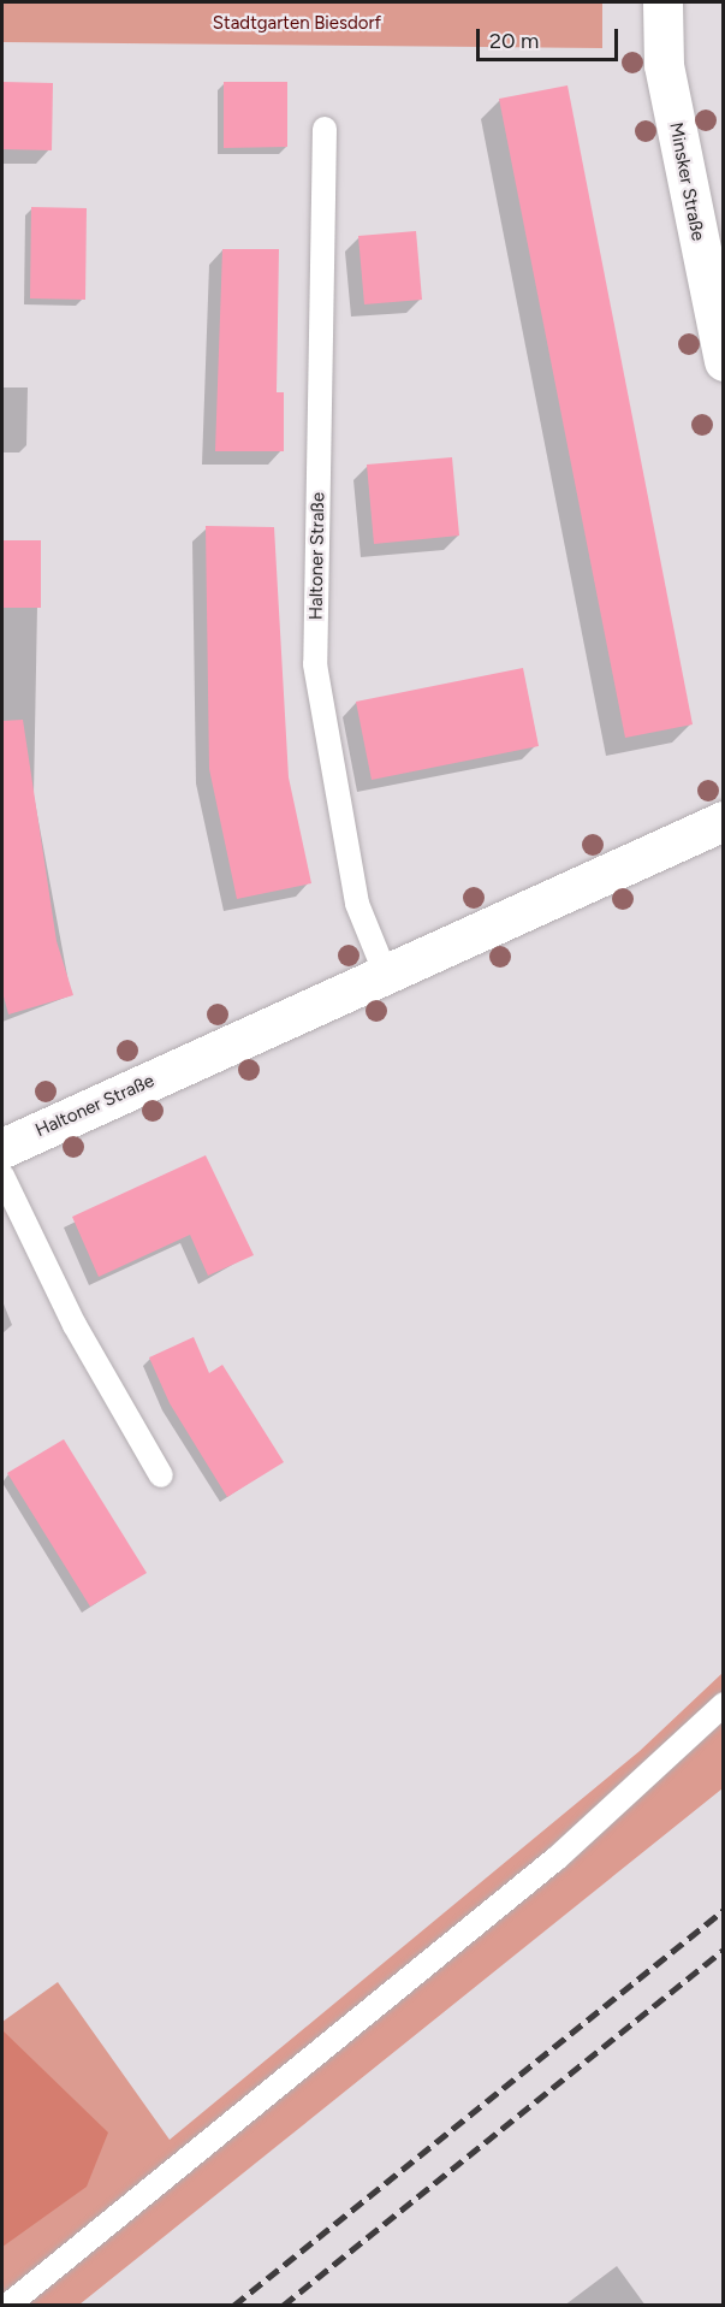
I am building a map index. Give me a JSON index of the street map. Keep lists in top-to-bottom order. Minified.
{"streets":{"street":["Minsker Straße","Haltoner Straße"]},"parks":["Stadtgarten Biesdorf"],"scale_bar":"20 m"}
